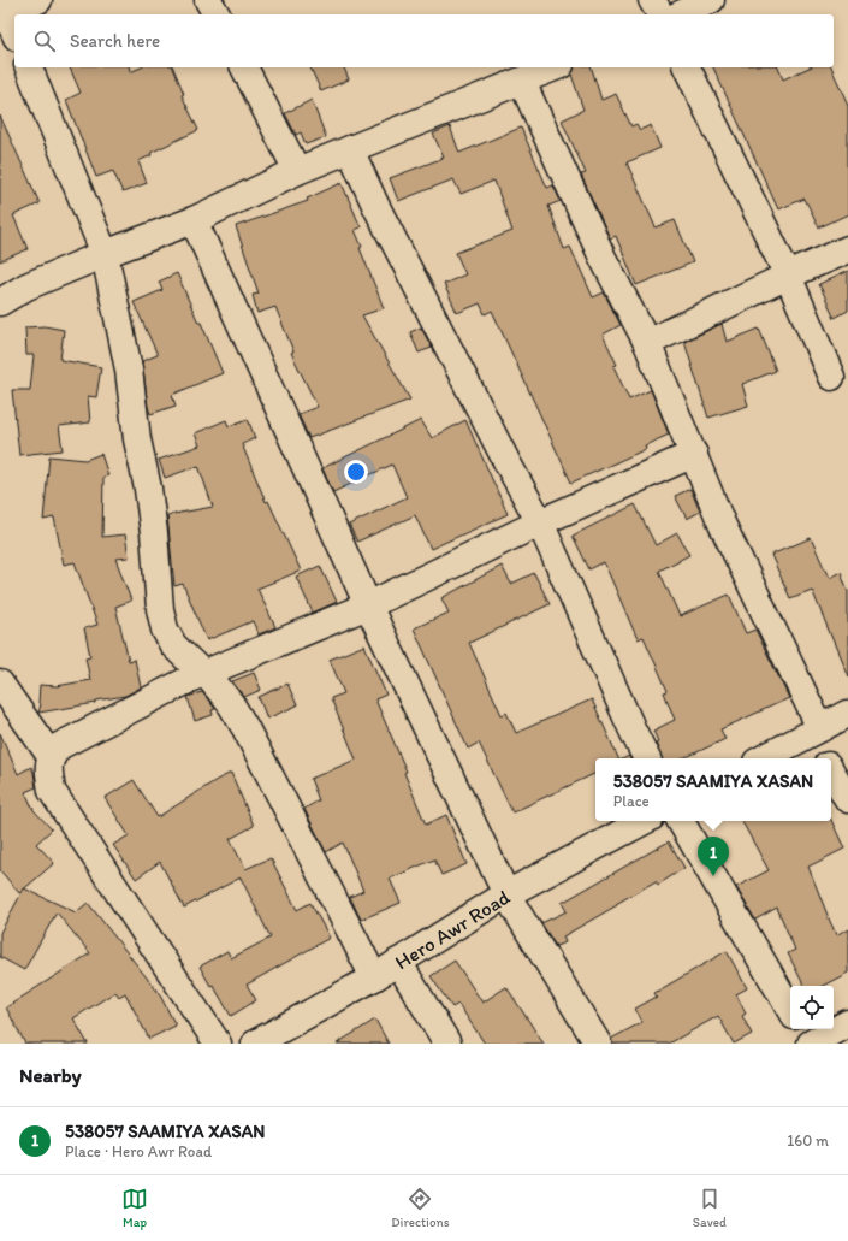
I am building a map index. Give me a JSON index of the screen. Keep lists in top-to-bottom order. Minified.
{"streets":{"street":["Hero Awr Road"]},"page":{"search":"Search here","popup":["538057 SAAMIYA XASAN","Place"],"pins":"1","heading":"Nearby","list":[{"mark":"1","name":"538057 SAAMIYA XASAN","note":"Place · Hero Awr Road","value":"160 m"}],"nav":["Map","Directions","Saved"]}}
